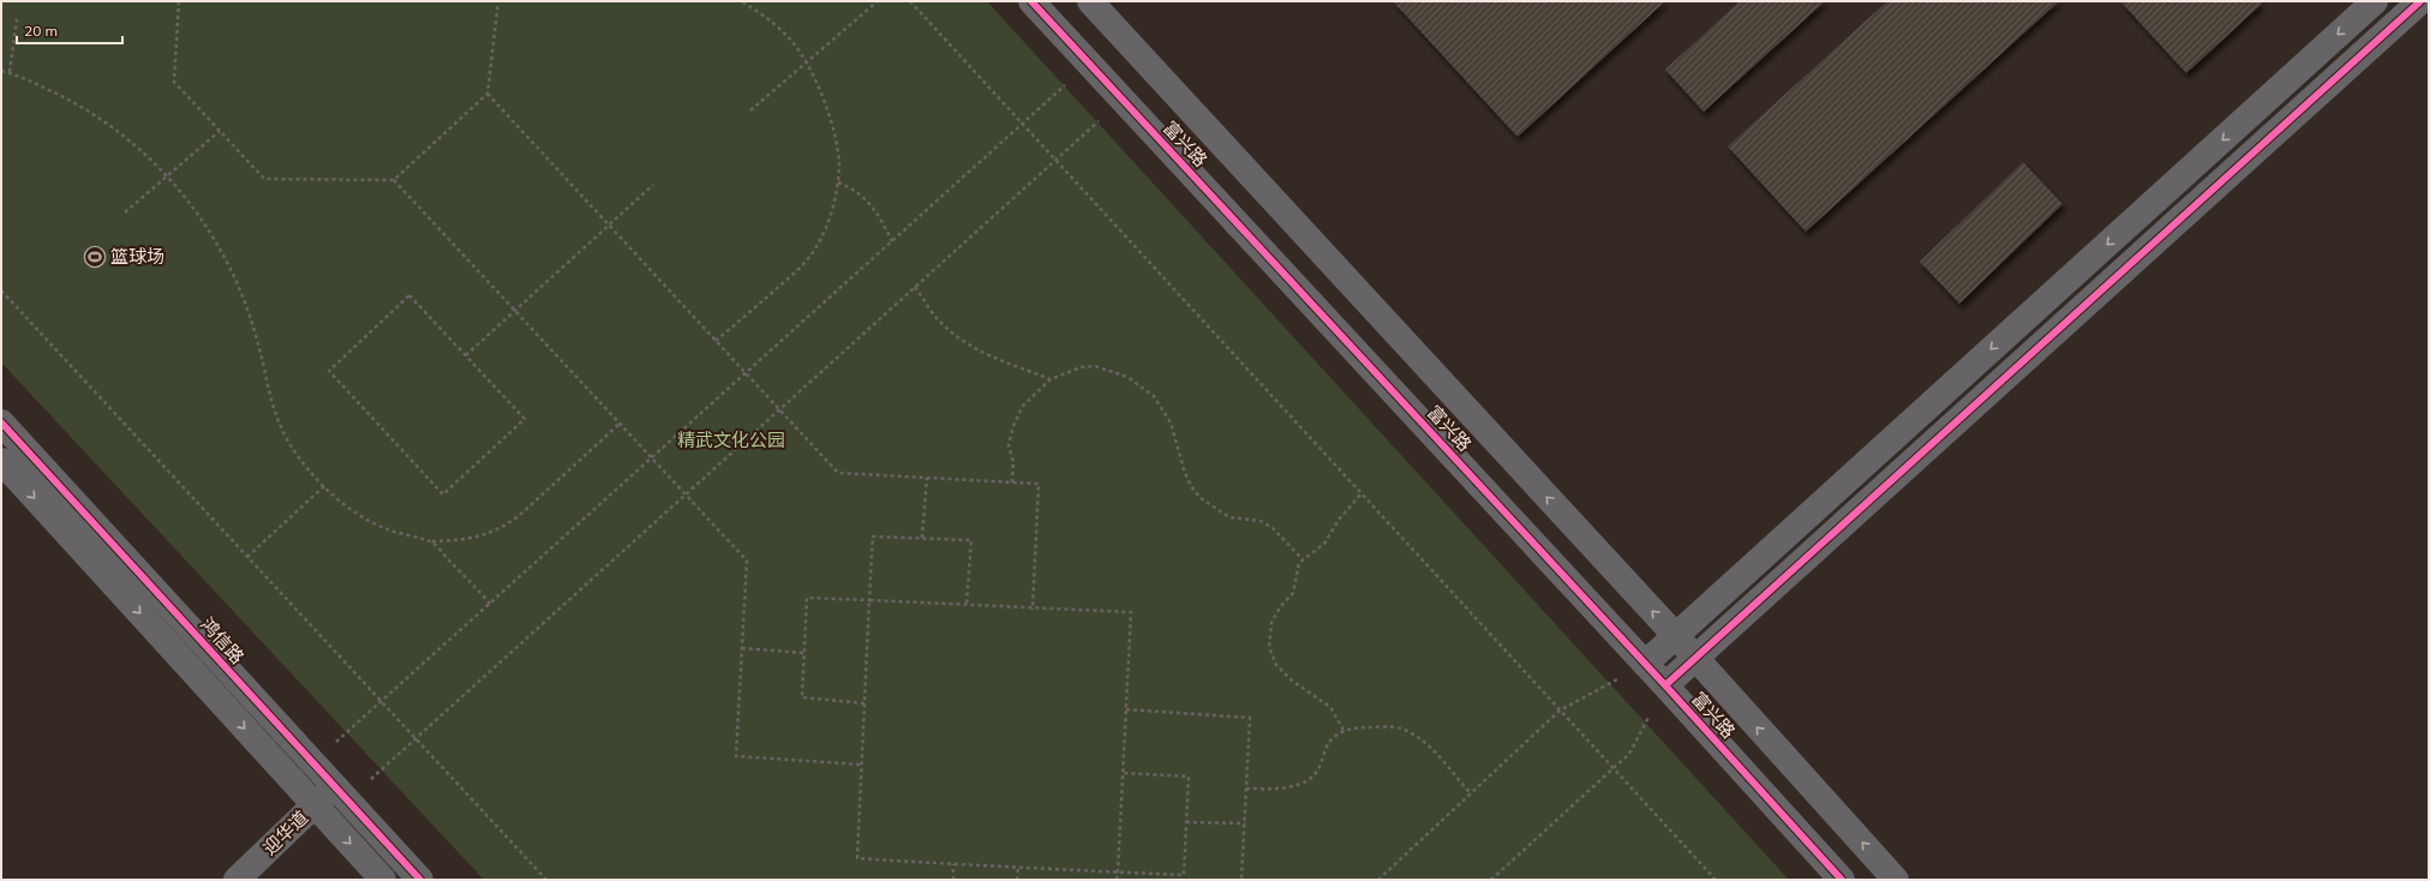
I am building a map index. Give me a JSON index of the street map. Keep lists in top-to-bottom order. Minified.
{"streets":{"street":["富兴路","鸿信路","迎华道"]},"crossings":[["鸿信路","迎华道"]],"parks":["精武文化公园"],"places":{"sports":["篮球场"]},"scale_bar":"20 m"}
